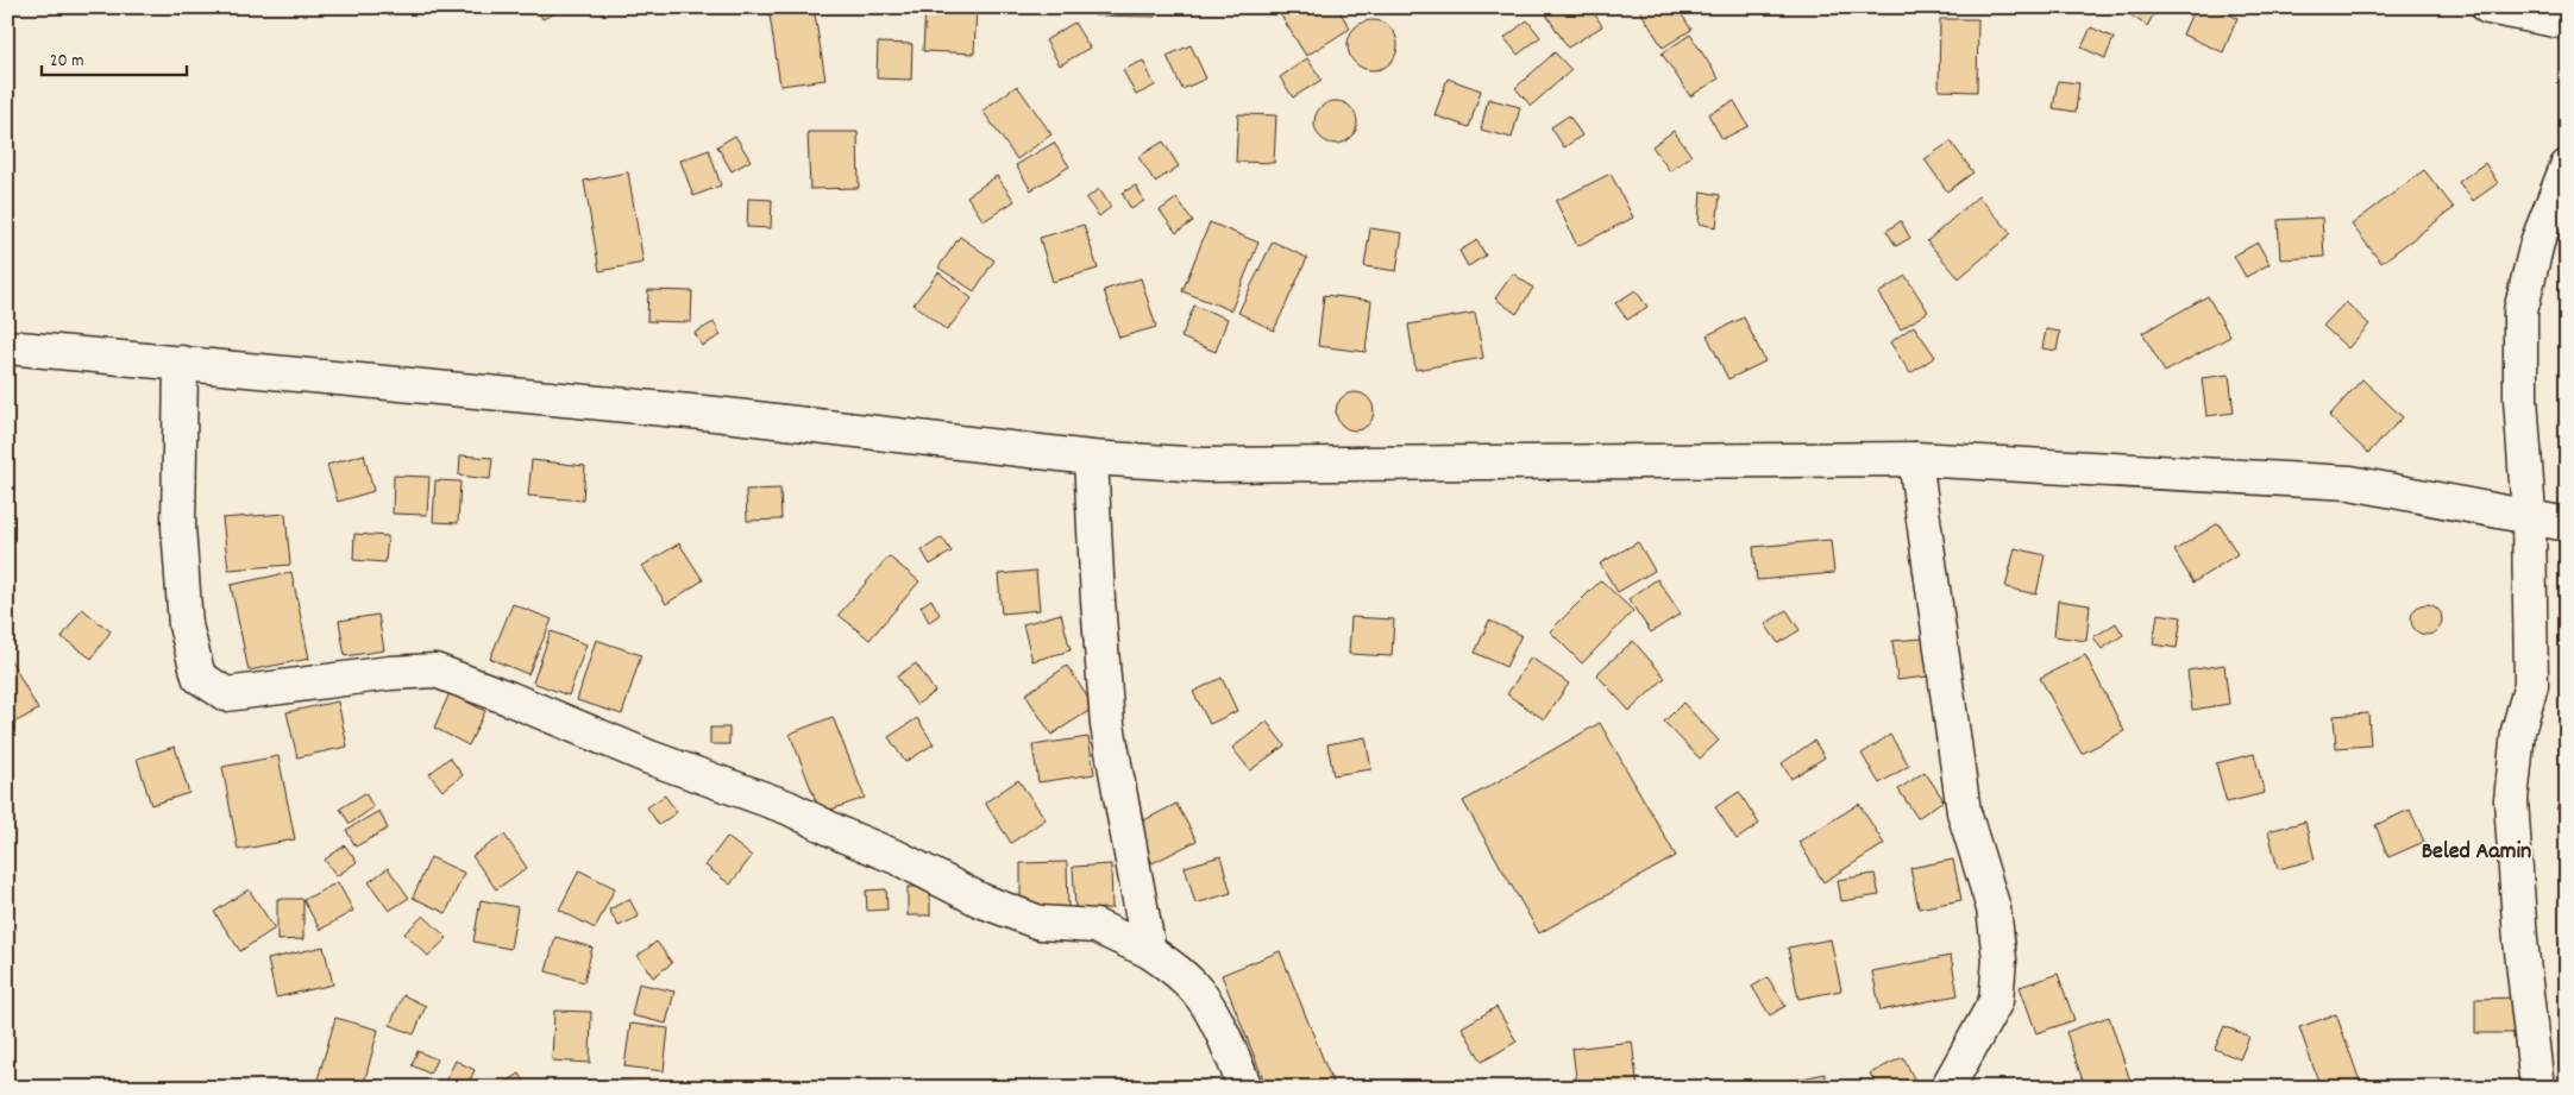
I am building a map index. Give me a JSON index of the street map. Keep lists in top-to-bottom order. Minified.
{"districts":["Beled Aamin"],"scale_bar":"20 m"}
